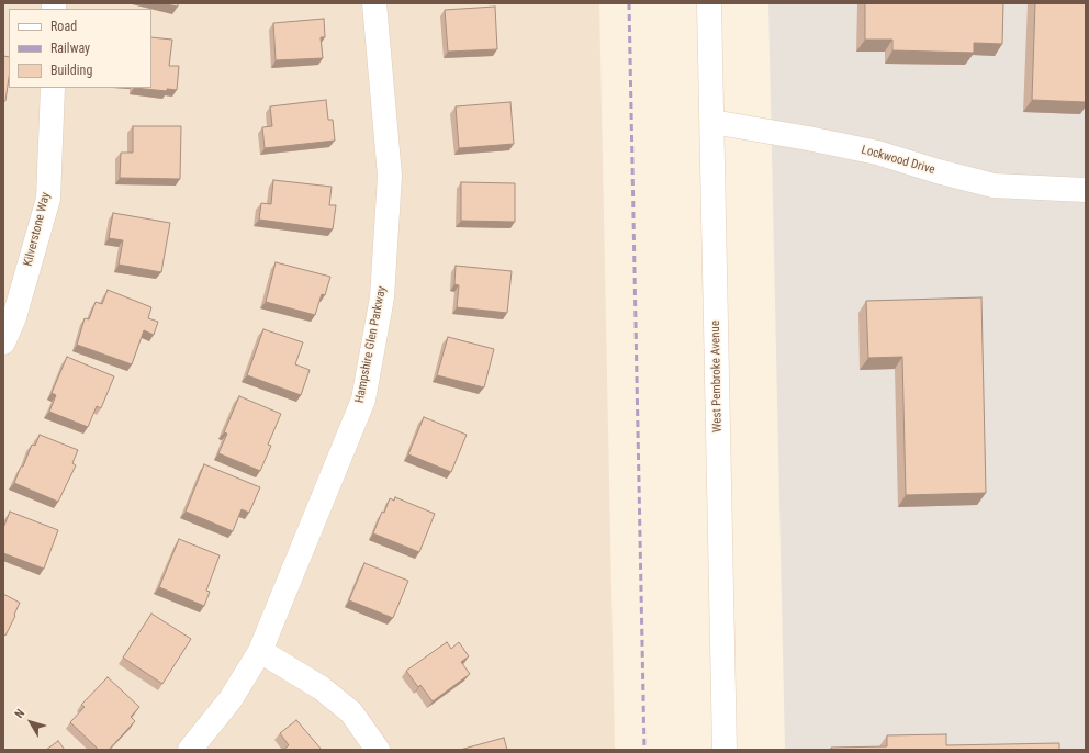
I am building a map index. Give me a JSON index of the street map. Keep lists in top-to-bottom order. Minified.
{"streets":{"street":["Lockwood Drive","Kilverstone Way","Hampshire Glen Parkway","West Pembroke Avenue"]},"crossings":[["Lockwood Drive","West Pembroke Avenue"]],"legend":["Road","Railway","Building"],"north":"top left"}
